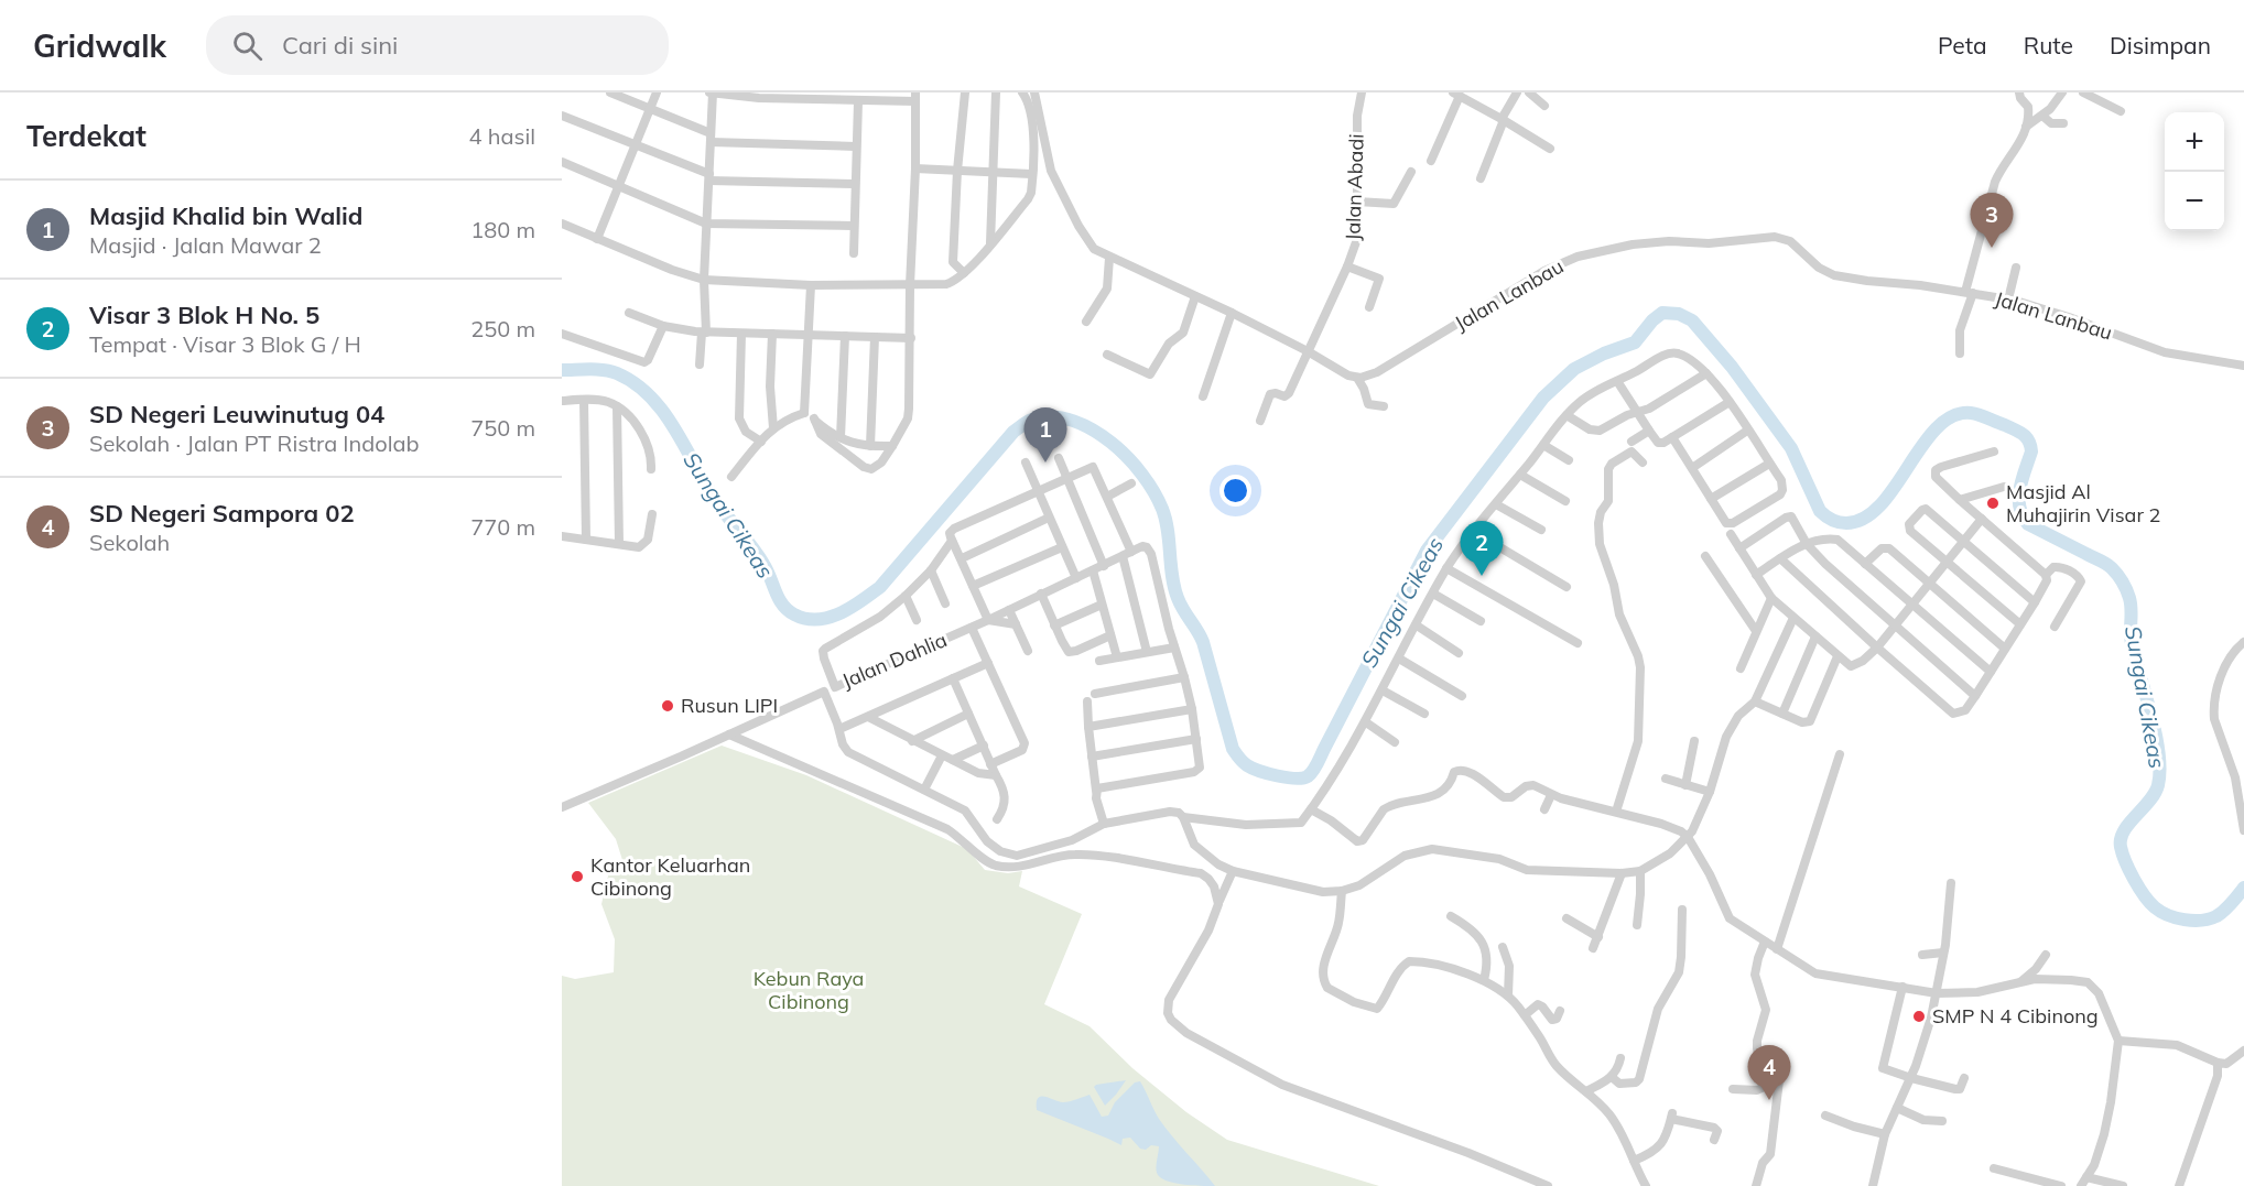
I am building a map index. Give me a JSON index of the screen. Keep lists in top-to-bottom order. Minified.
{"streets":{"street":["Jalan Abadi","Jalan Lanbau","Jalan Dahlia"]},"water":["Sungai Cikeas"],"parks":["Kebun Raya Cibinong"],"places":["Masjid Al Muhajirin Visar 2","Rusun LIPI","Kantor Keluarhan Cibinong","SMP N 4 Cibinong"],"page":{"header":"Gridwalk","search":"Cari di sini","nav":["Peta","Rute","Disimpan"],"heading":["Terdekat","4 hasil"],"map_buttons":["+","−"],"list":[{"mark":"1","name":"Masjid Khalid bin Walid","note":"Masjid · Jalan Mawar 2","value":"180 m"},{"mark":"2","name":"Visar 3 Blok H No. 5","note":"Tempat · Visar 3 Blok G / H","value":"250 m"},{"mark":"3","name":"SD Negeri Leuwinutug 04","note":"Sekolah · Jalan PT Ristra Indolab","value":"750 m"},{"mark":"4","name":"SD Negeri Sampora 02","note":"Sekolah","value":"770 m"}],"pins":["3","1","2","4"]}}
